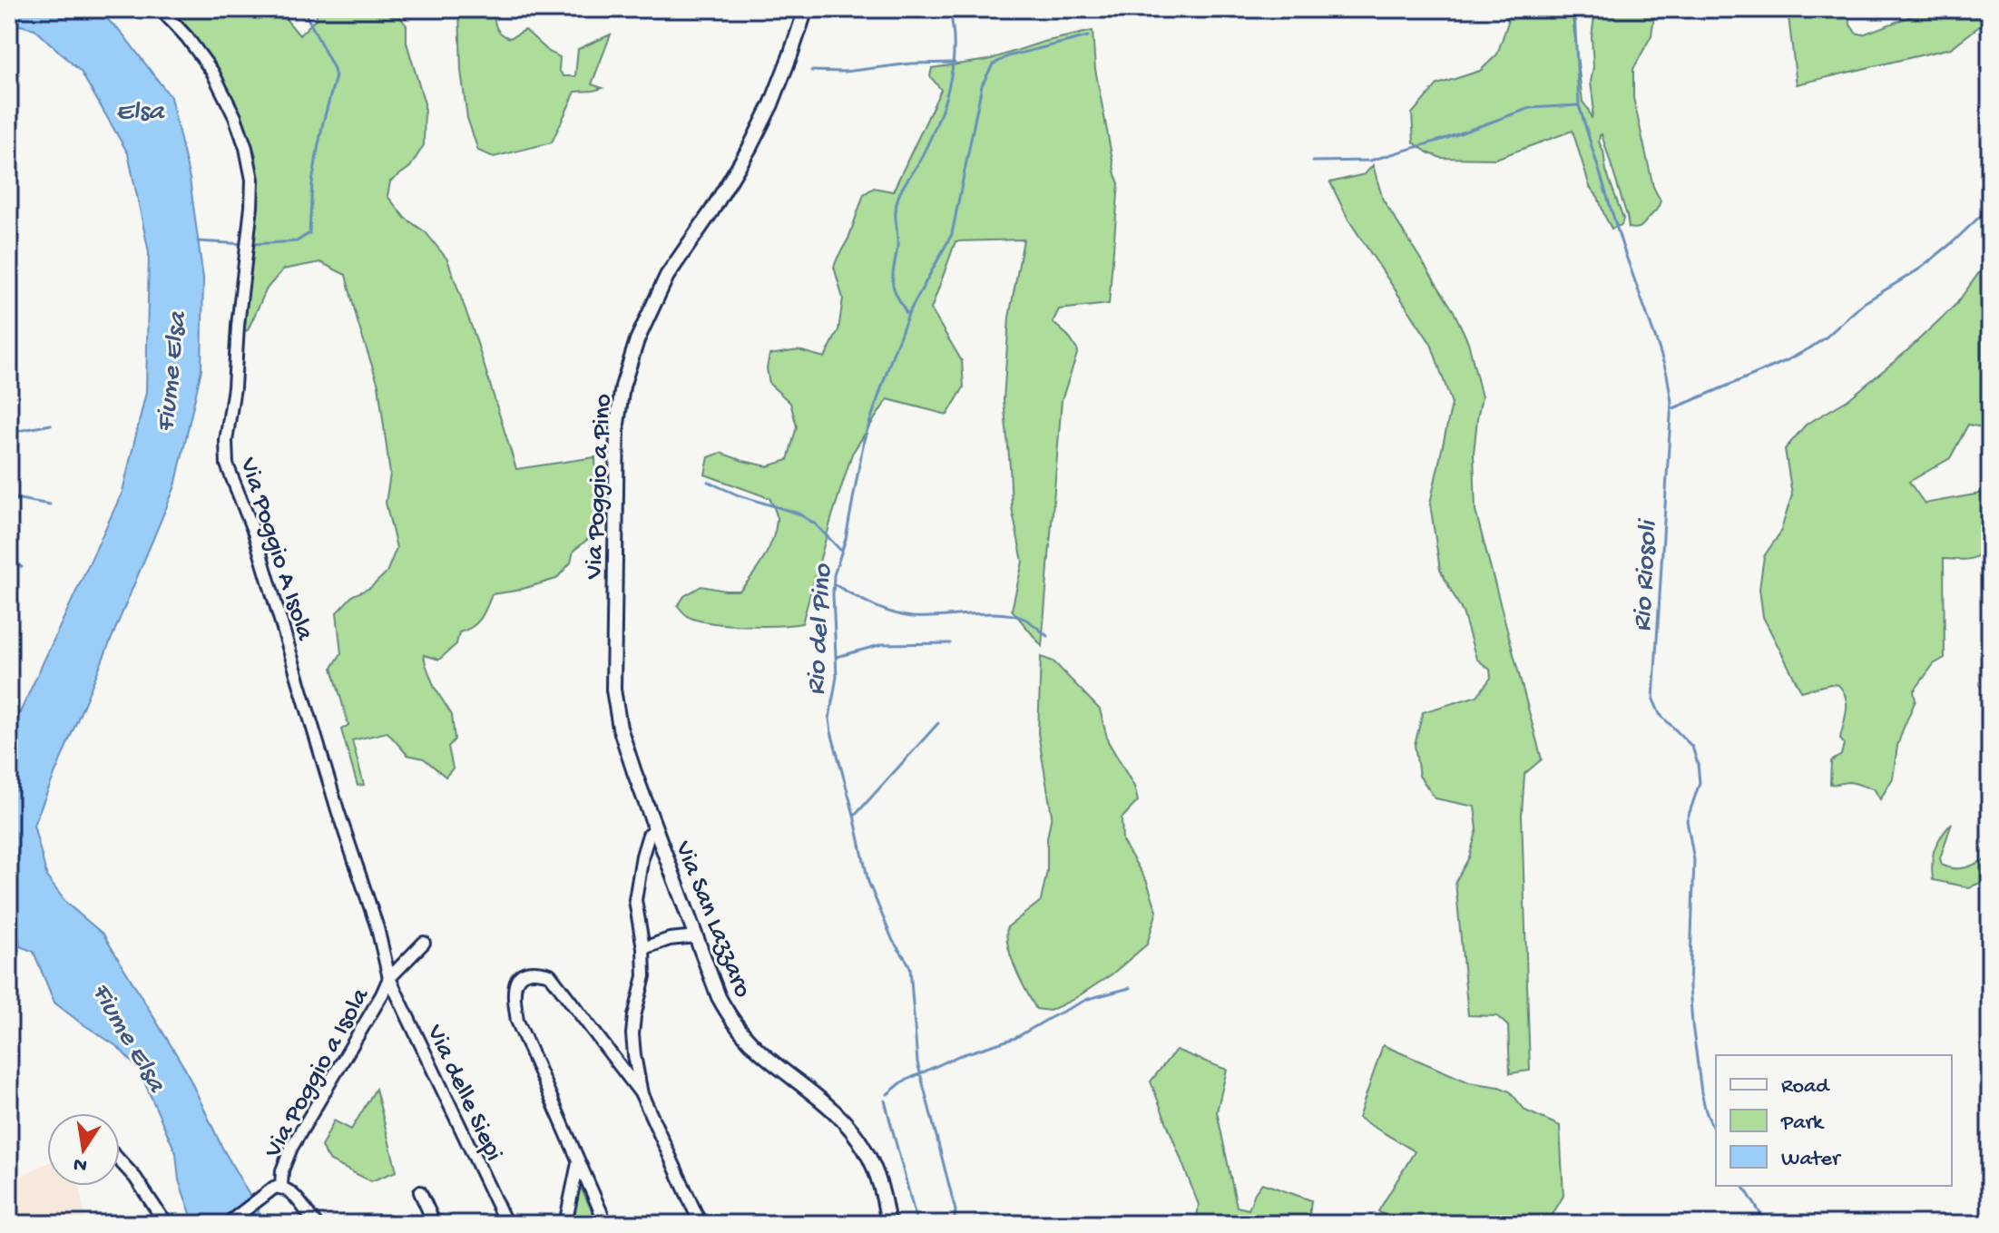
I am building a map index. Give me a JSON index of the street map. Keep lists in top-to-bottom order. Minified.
{"streets":{"street":["Via Poggio a Pino","Via Poggio A Isola","Via San Lazzaro","Via Poggio a Isola","Via delle Siepi"]},"crossings":[["Via Poggio a Pino","Via San Lazzaro"],["Via Poggio A Isola","Via Poggio a Isola"],["Via Poggio A Isola","Via delle Siepi"],["Via Poggio a Isola","Via delle Siepi"]],"water":["Elsa","Fiume Elsa","Rio Riosoli","Rio del Pino"],"legend":["Road","Park","Water"],"north":"bottom"}
